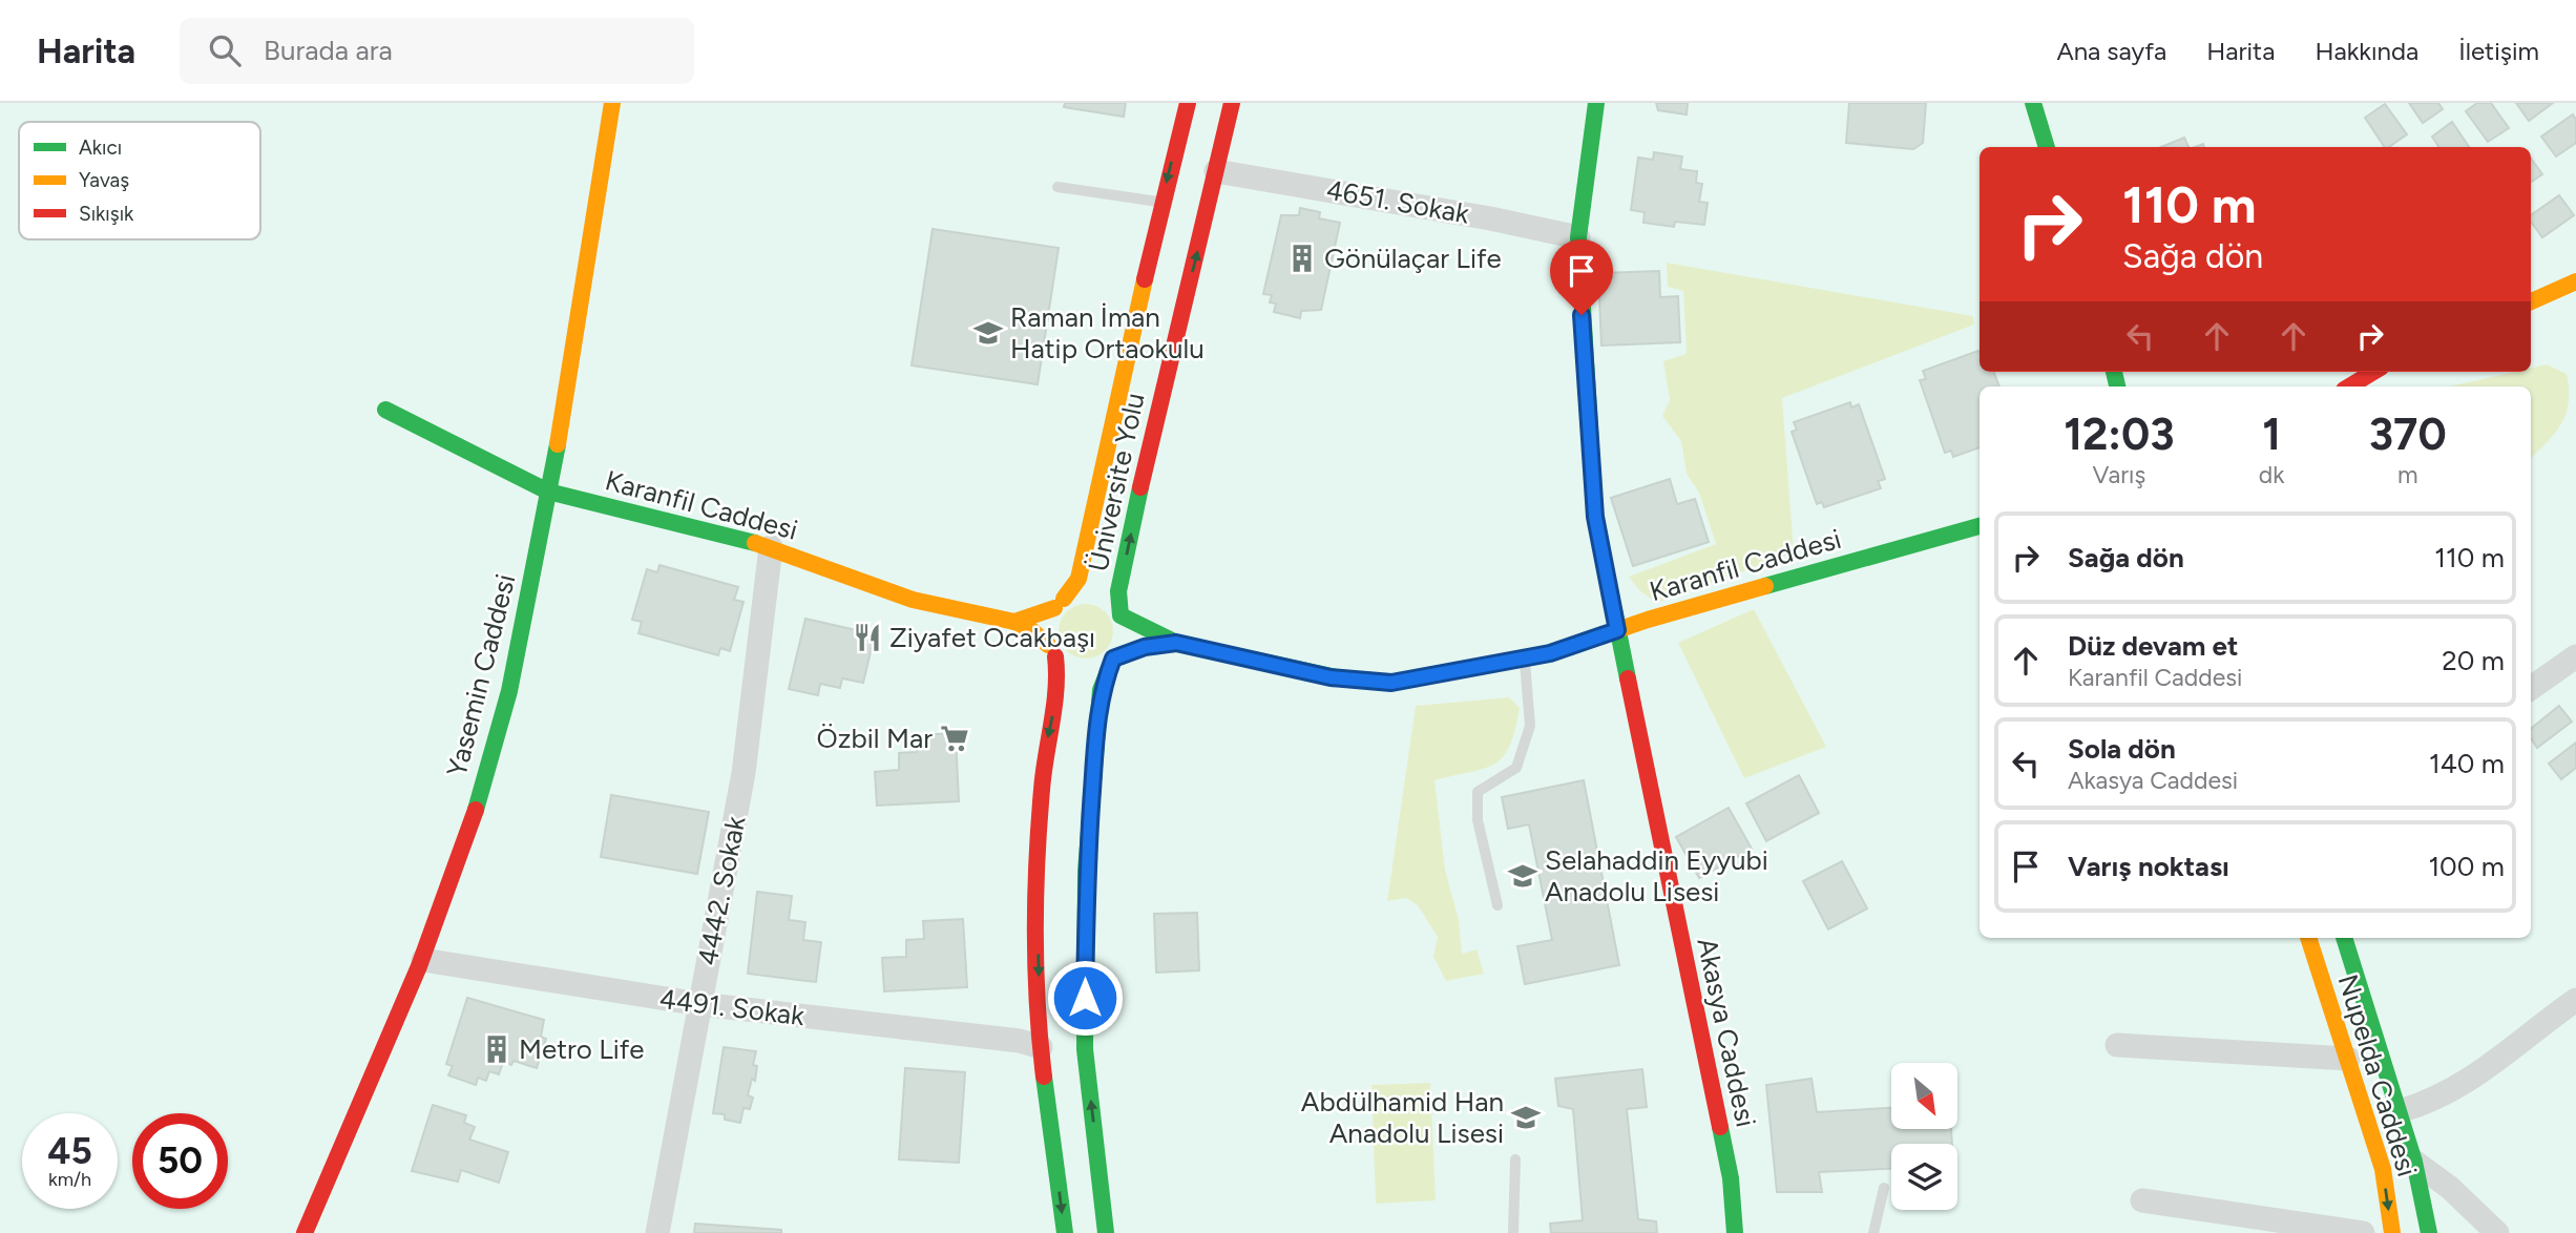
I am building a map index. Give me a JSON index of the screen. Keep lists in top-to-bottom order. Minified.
{"streets":{"street":["4651. Sokak","Üniversite Yolu","Karanfil Caddesi","Yasemin Caddesi","4442. Sokak","4491. Sokak","Akasya Caddesi","Nupelda Caddesi"]},"crossings":[["4651. Sokak","Üniversite Yolu"],["4651. Sokak","Akasya Caddesi"],["Karanfil Caddesi","Yasemin Caddesi"],["Karanfil Caddesi","4442. Sokak"],["Karanfil Caddesi","Akasya Caddesi"],["Yasemin Caddesi","4491. Sokak"],["4442. Sokak","4491. Sokak"]],"places":{"building":["Gönülaçar Life","Metro Life"],"school or university":["Raman İman Hatip Ortaokulu","Selahaddin Eyyubi Anadolu Lisesi","Abdülhamid Han Anadolu Lisesi"],"restaurant":["Ziyafet Ocakbaşı"],"supermarket":["Özbil Mar"]},"legend":["Akıcı","Yavaş","Sıkışık"],"north":"bottom right","page":{"header":"Harita","search":"Burada ara","nav":["Ana sayfa","Harita","Hakkında","İletişim"],"turn":["110 m","Sağa dön"],"eta":["12:03","Varış","1","dk","370","m"],"list":[{"name":"Sağa dön","value":"110 m"},{"name":"Düz devam et","note":"Karanfil Caddesi","value":"20 m"},{"name":"Sola dön","note":"Akasya Caddesi","value":"140 m"},{"name":"Varış noktası","value":"100 m"}],"speed":"45 km/h","limit":"50"}}
